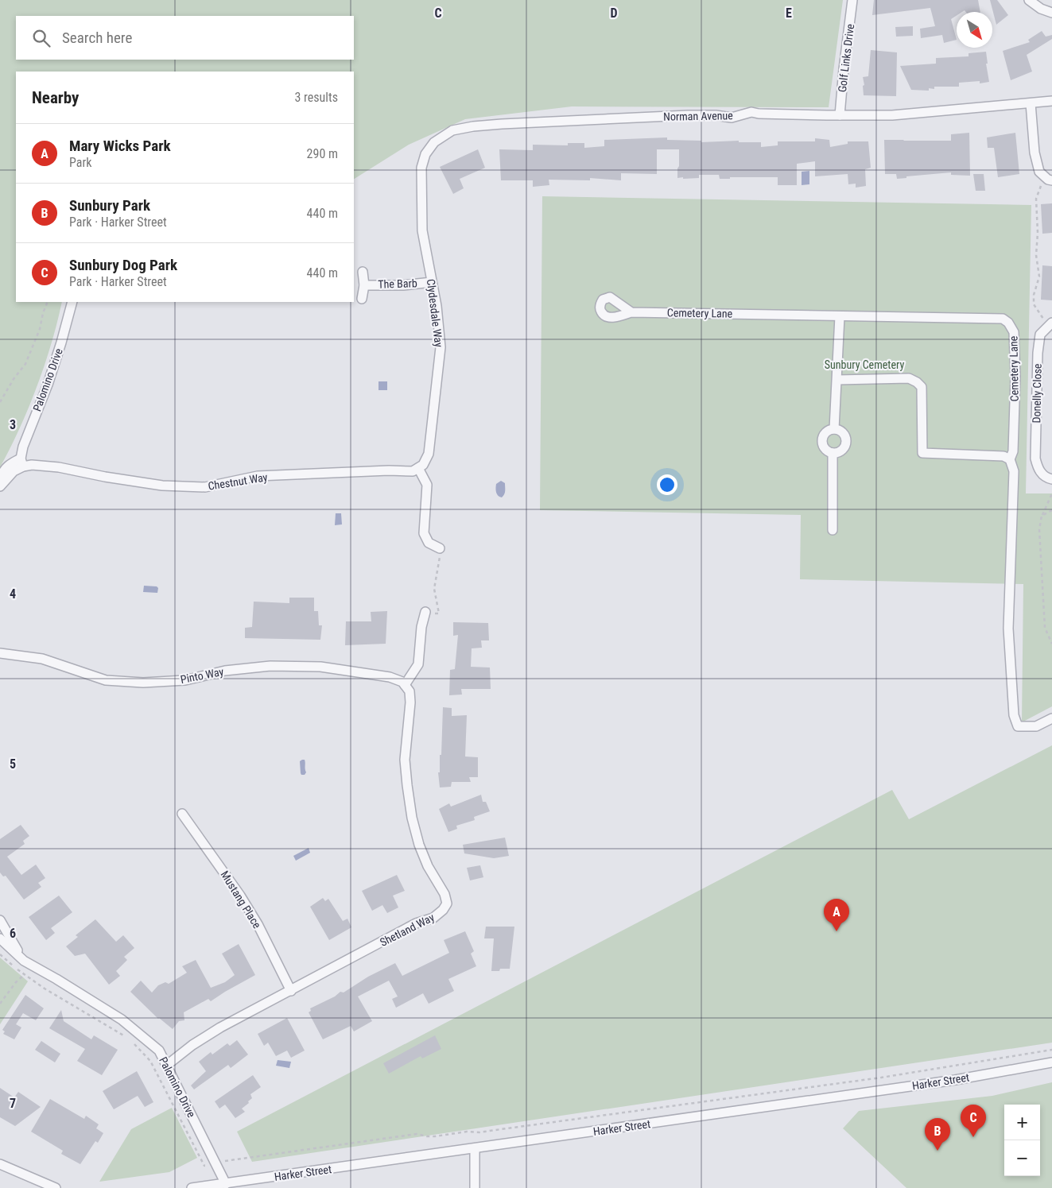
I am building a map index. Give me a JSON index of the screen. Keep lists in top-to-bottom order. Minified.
{"streets":{"street":["Golf Links Drive","Norman Avenue","The Barb","Clydesdale Way","Cemetery Lane","Palomino Drive","Donelly Close","Chestnut Way","Pinto Way","Mustang Place","Shetland Way","Harker Street"]},"crossings":[["Golf Links Drive","Norman Avenue"],["Norman Avenue","Clydesdale Way"],["The Barb","Clydesdale Way"],["Clydesdale Way","Chestnut Way"],["Palomino Drive","Chestnut Way"],["Palomino Drive","Shetland Way"],["Palomino Drive","Harker Street"],["Pinto Way","Shetland Way"],["Mustang Place","Shetland Way"]],"parks":["Sunbury Cemetery"],"north":"bottom right","page":{"search":"Search here","heading":["Nearby","3 results"],"list":[{"mark":"A","name":"Mary Wicks Park","note":"Park","value":"290 m"},{"mark":"B","name":"Sunbury Park","note":"Park · Harker Street","value":"440 m"},{"mark":"C","name":"Sunbury Dog Park","note":"Park · Harker Street","value":"440 m"}],"pins":["A","C","B"],"map_buttons":["+","−"]},"grid":{"columns":["C","D","E"],"rows":["3","4","5","6","7"]}}
